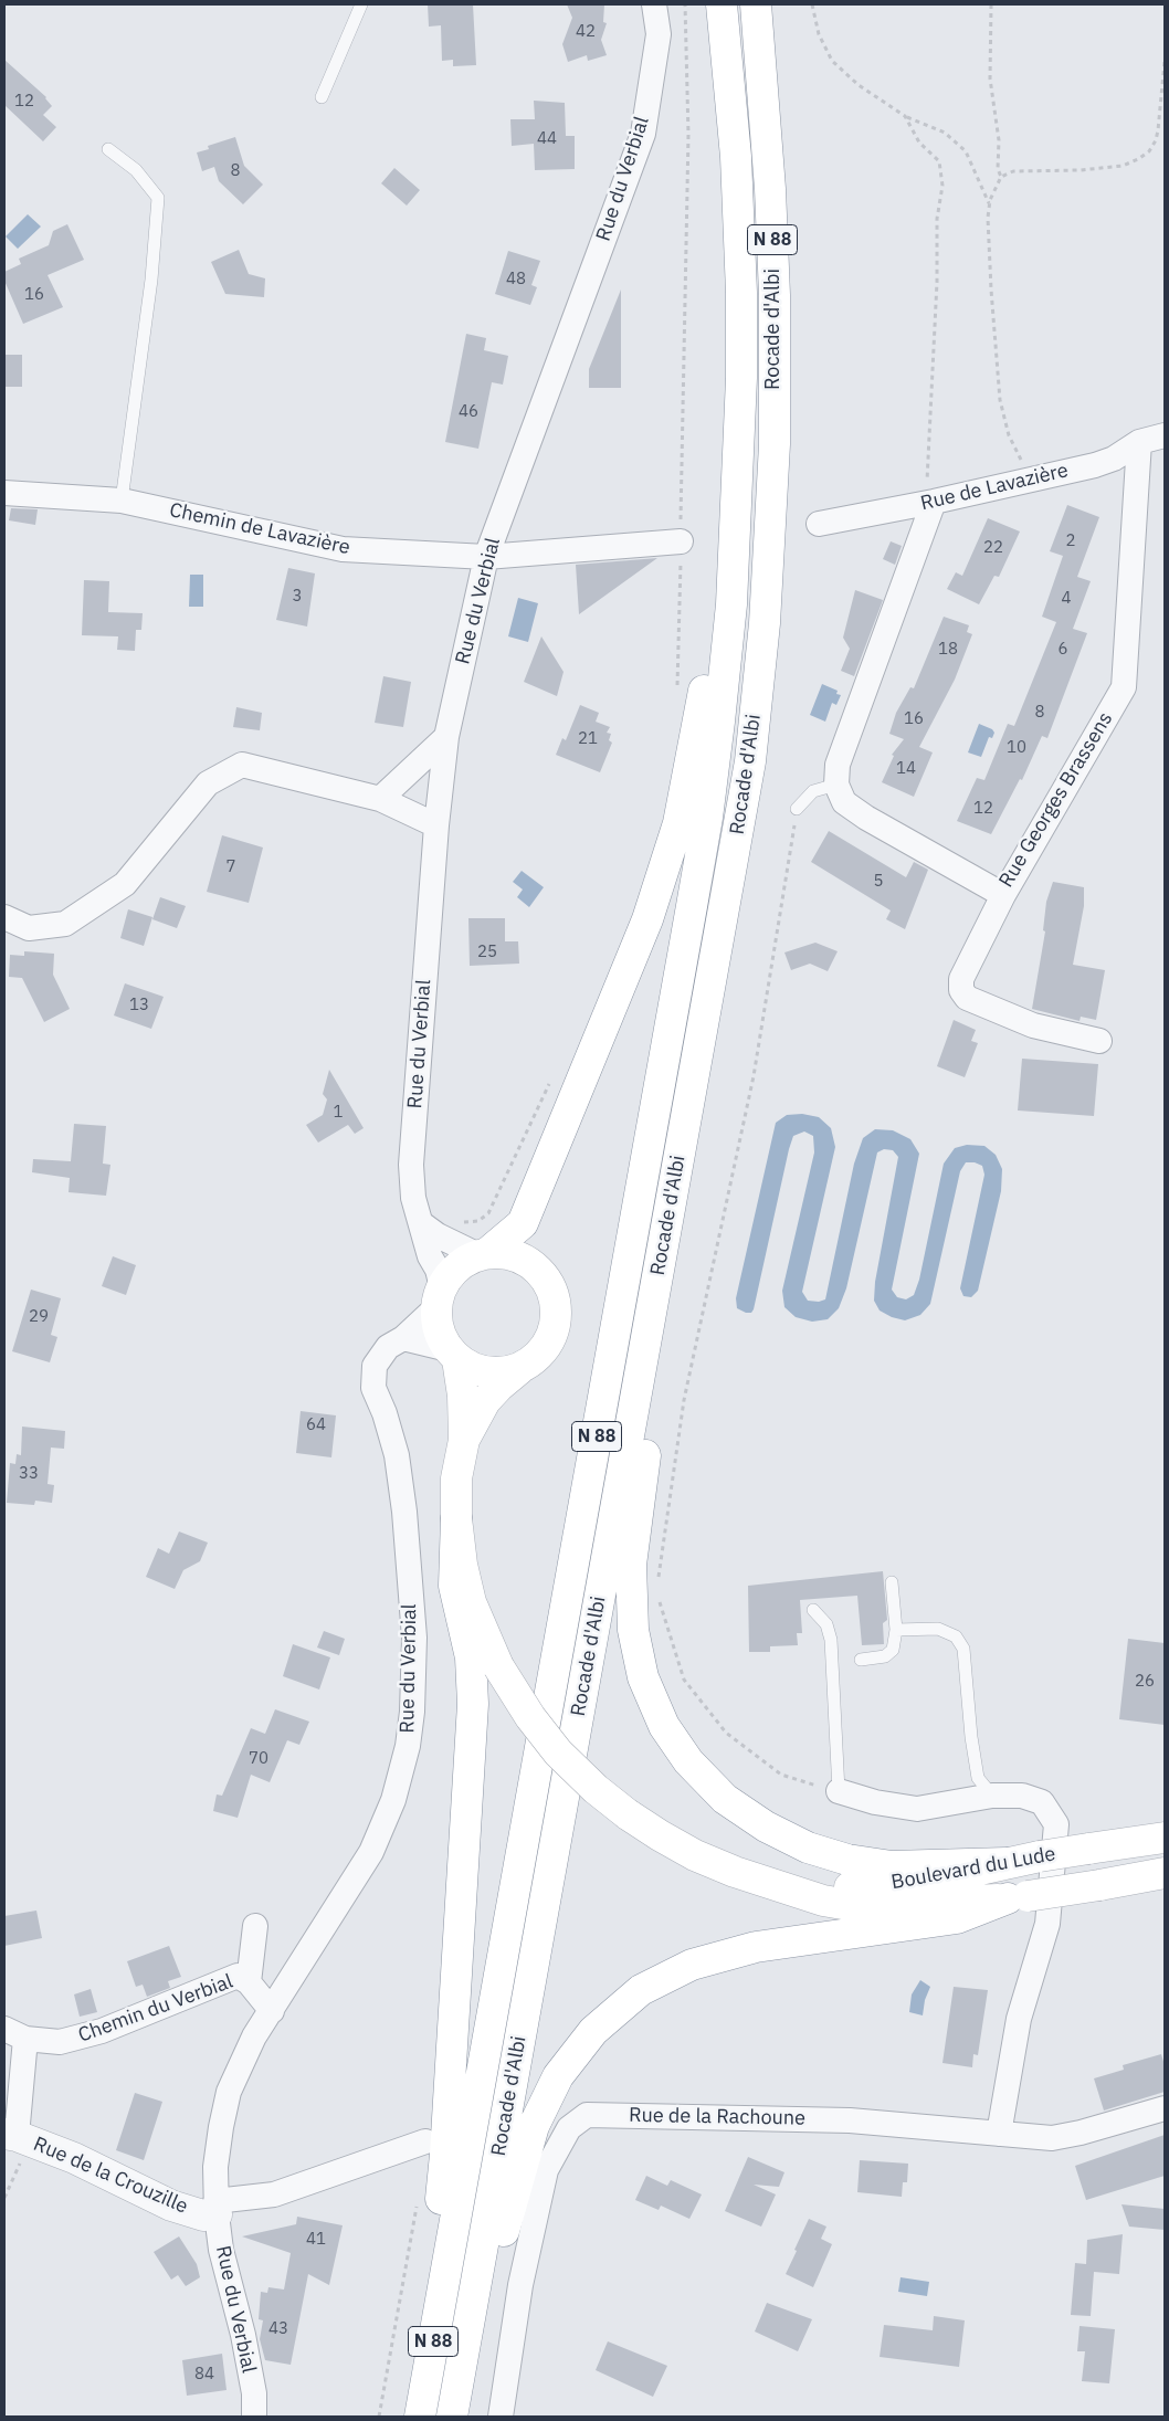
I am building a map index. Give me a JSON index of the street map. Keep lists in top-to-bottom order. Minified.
{"streets":{"main road":["N 88","Rocade d'Albi","Boulevard du Lude"],"street":["Rue du Verbial","Rue de Lavazière","Chemin de Lavazière","Rue Georges Brassens","Chemin du Verbial","Rue de la Rachoune","Rue de la Crouzille"]},"crossings":[["Rue du Verbial","Chemin de Lavazière"],["Rue du Verbial","Chemin du Verbial"],["Rue du Verbial","Rue de la Crouzille"],["Rue de Lavazière","Rue Georges Brassens"],["Chemin du Verbial","Rue de la Crouzille"]],"house_numbers":["42","12","44","8","48","16","46","2","22","3","4","18","6","8","16","21","10","14","12","7","5","25","13","1","29","64","33","26","70","41","43","84"]}
